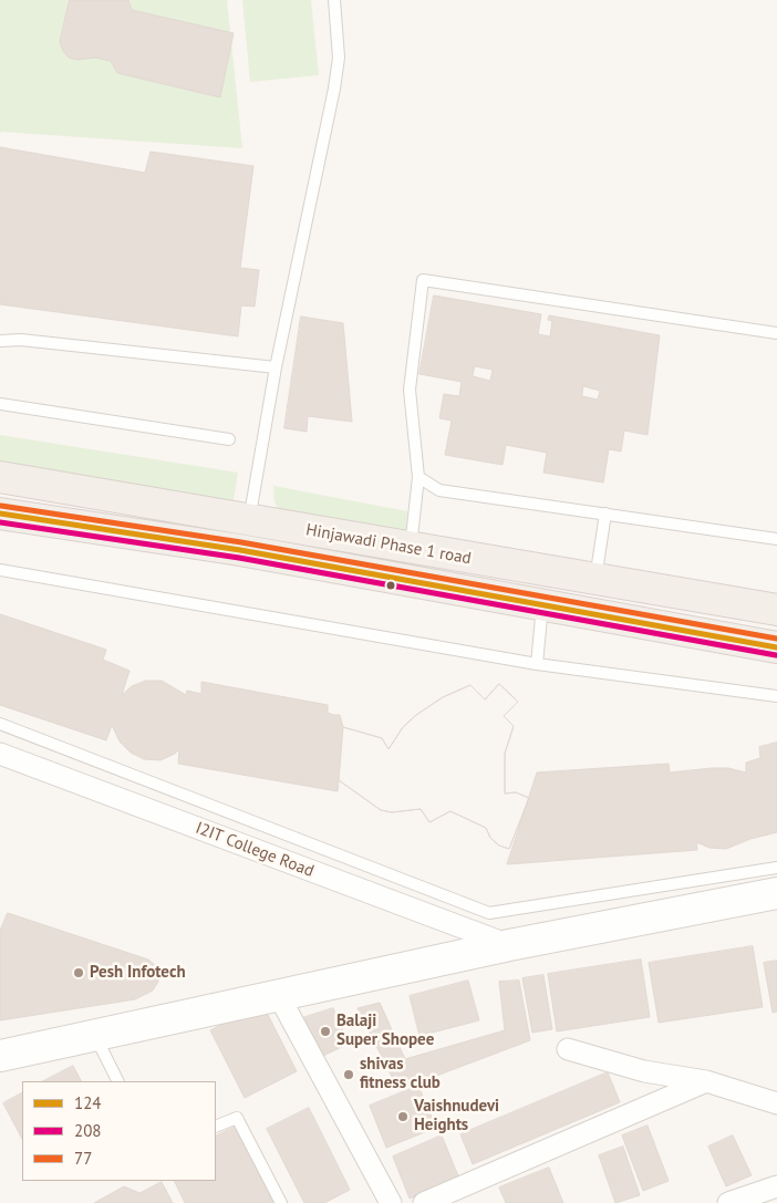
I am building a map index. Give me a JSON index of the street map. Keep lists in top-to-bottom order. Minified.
{"streets":{"main road":["Hinjawadi Phase 1 road"],"street":["I2IT College Road"]},"places":["Pesh Infotech","Balaji Super Shopee","shivas fitness club","Vaishnudevi Heights"],"lines":["transit line 77","transit line 124","transit line 208"],"legend":["124","208","77"]}
